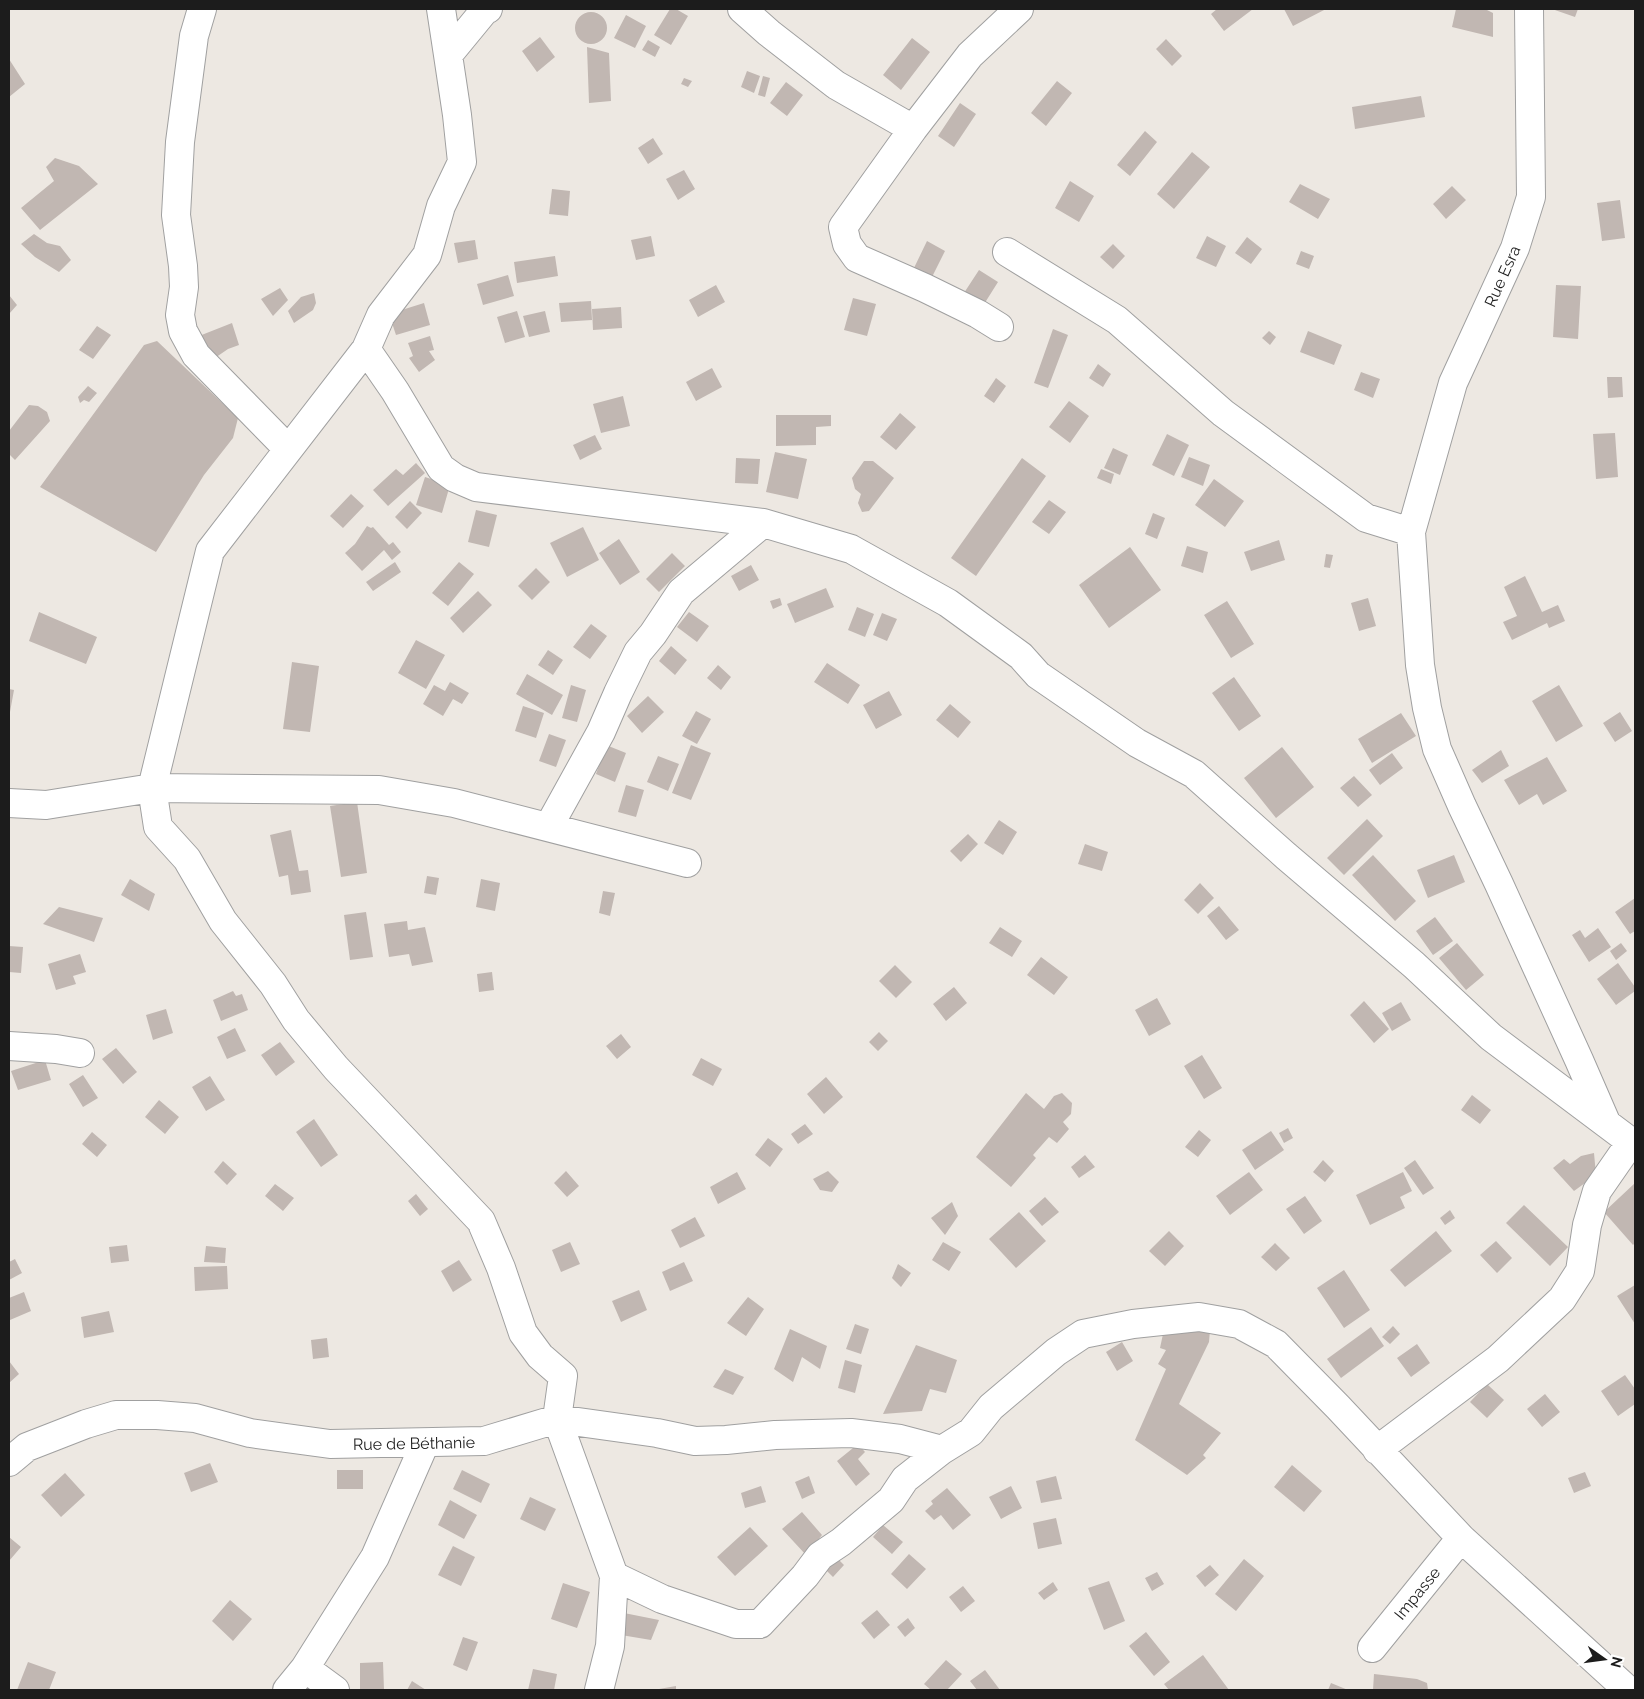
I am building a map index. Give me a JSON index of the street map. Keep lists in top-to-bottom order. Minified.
{"streets":{"street":["Rue Esra","Rue de Béthanie","Impasse"]},"north":"right"}
